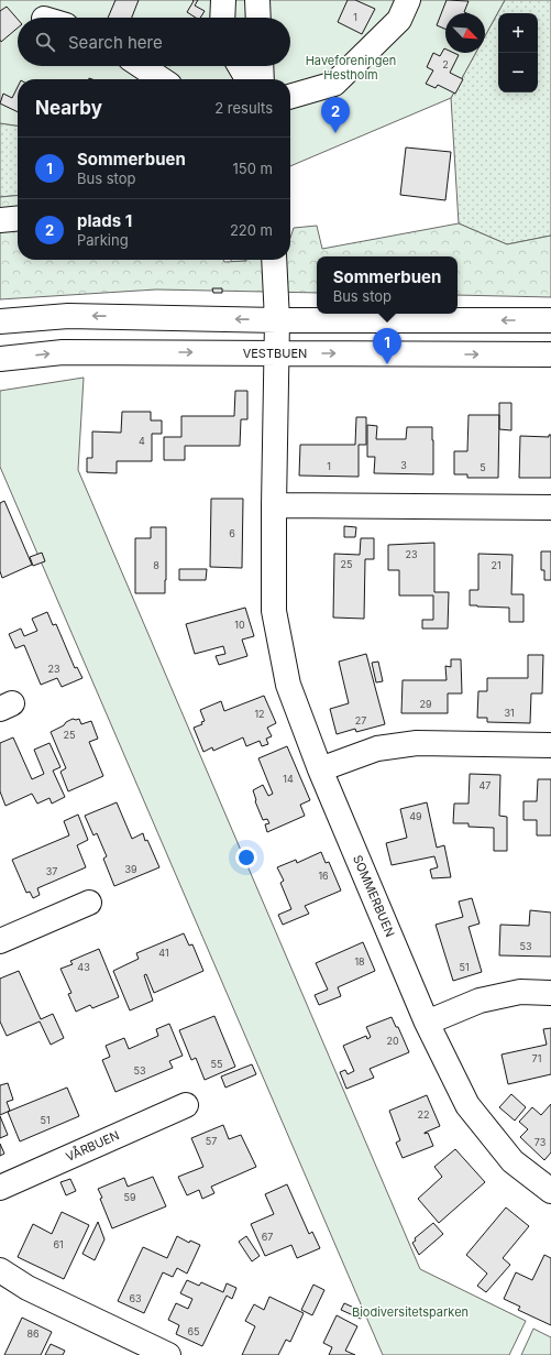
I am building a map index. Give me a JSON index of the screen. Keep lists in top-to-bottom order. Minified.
{"streets":{"street":["VESTBUEN","SOMMERBUEN","VÅRBUEN"]},"crossings":[["VESTBUEN","SOMMERBUEN"]],"parks":["Haveforeningen Hestholm","Biodiversitetsparken"],"house_numbers":["1","2","4","3","1","5","6","23","25","8","21","10","23","29","31","12","27","25","14","47","49","39","37","16","53","41","18","43","51","20","71","55","53","22","51","57","73","59","67","61","63","65","86"],"north":"bottom right","page":{"map_buttons":["+","−"],"search":"Search here","heading":["Nearby","2 results"],"pins":["2","1"],"list":[{"mark":"1","name":"Sommerbuen","note":"Bus stop","value":"150 m"},{"mark":"2","name":"plads 1","note":"Parking","value":"220 m"}],"popup":["Sommerbuen","Bus stop"]}}
